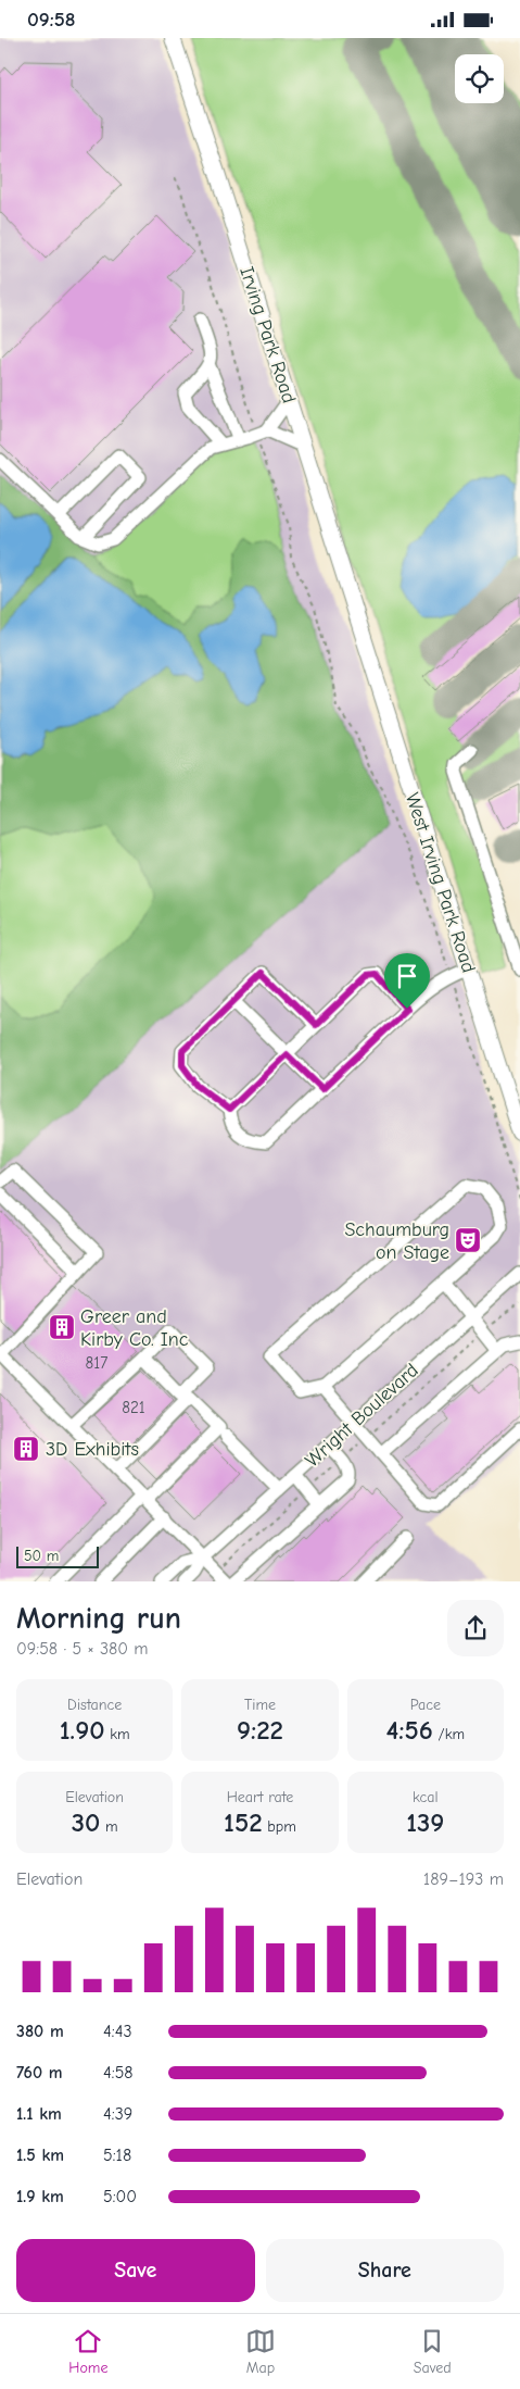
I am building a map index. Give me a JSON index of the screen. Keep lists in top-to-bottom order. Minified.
{"streets":{"main road":["Irving Park Road","West Irving Park Road"],"street":["Wright Boulevard"]},"crossings":[["Irving Park Road","West Irving Park Road"]],"places":{"theatre":["Schaumburg on Stage"],"building":["Greer and Kirby Co. Inc","3D Exhibits"]},"house_numbers":["817","821"],"scale_bar":"50 m","page":{"status":"09:58","scale":"50 m","heading":["Morning run","09:58 · 5 × 380 m"],"stats":[["Distance","1.90 km"],["Time","9:22"],["Pace","4:56 /km"],["Elevation","30 m"],["Heart rate","152 bpm"],["kcal","139"]],"chart":["Elevation","189–193 m"],"list":[{"name":"380 m","note":"4:43"},{"name":"760 m","note":"4:58"},{"name":"1.1 km","note":"4:39"},{"name":"1.5 km","note":"5:18"},{"name":"1.9 km","note":"5:00"}],"buttons":["Save","Share"],"tabs":["Home","Map","Saved"]}}
